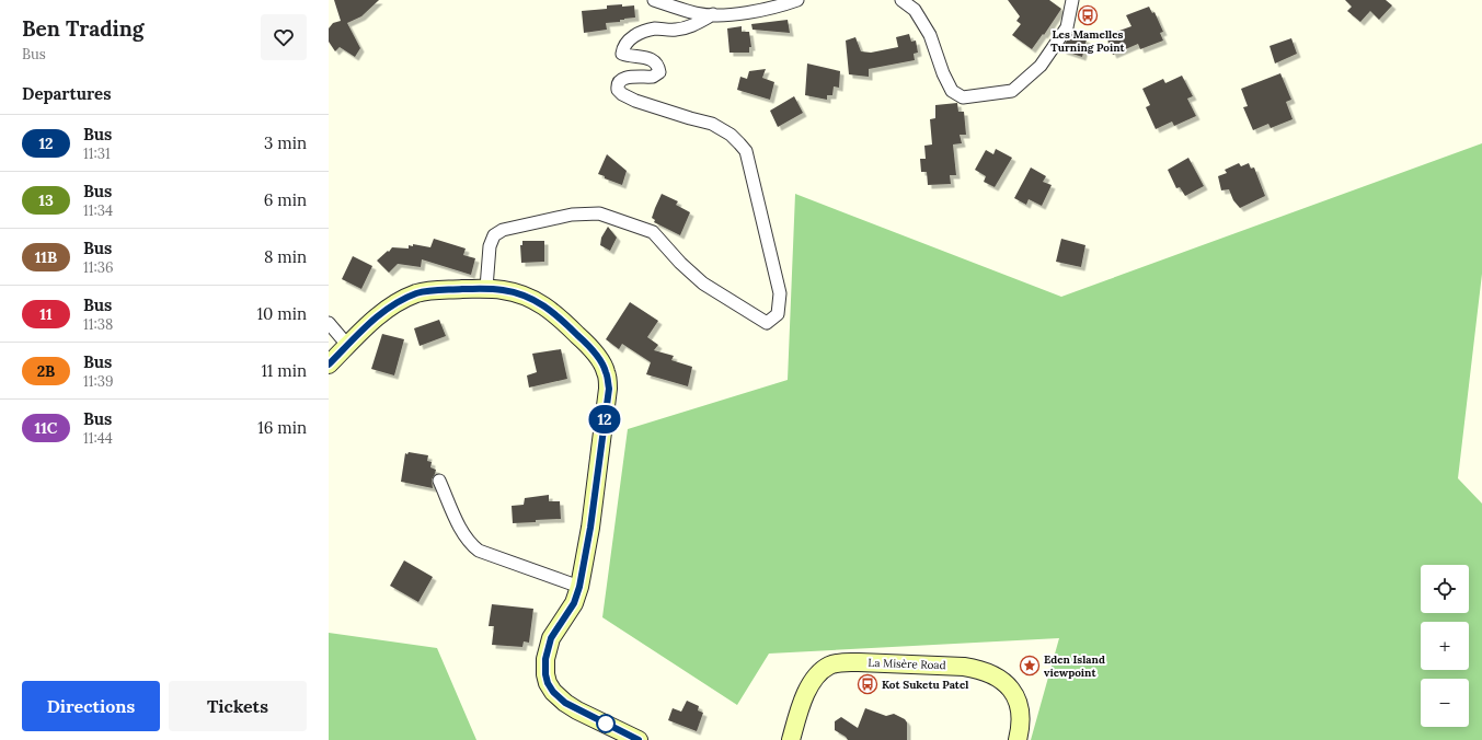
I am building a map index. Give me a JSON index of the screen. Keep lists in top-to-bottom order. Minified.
{"streets":{"main road":["La Misère Road"]},"places":{"bus stop":["Les Mamelles Turning Point","Kot Suketu Patel"],"place":["Eden Island viewpoint"]},"lines":["bus line 12"],"page":{"heading":[["Ben Trading","Bus"],"Departures"],"on_map":"12","list":[{"mark":"12","name":"Bus","note":"11:31","value":"3 min"},{"mark":"13","name":"Bus","note":"11:34","value":"6 min"},{"mark":"11B","name":"Bus","note":"11:36","value":"8 min"},{"mark":"11","name":"Bus","note":"11:38","value":"10 min"},{"mark":"2B","name":"Bus","note":"11:39","value":"11 min"},{"mark":"11C","name":"Bus","note":"11:44","value":"16 min"}],"map_buttons":["+","−"],"buttons":["Directions","Tickets"]}}
